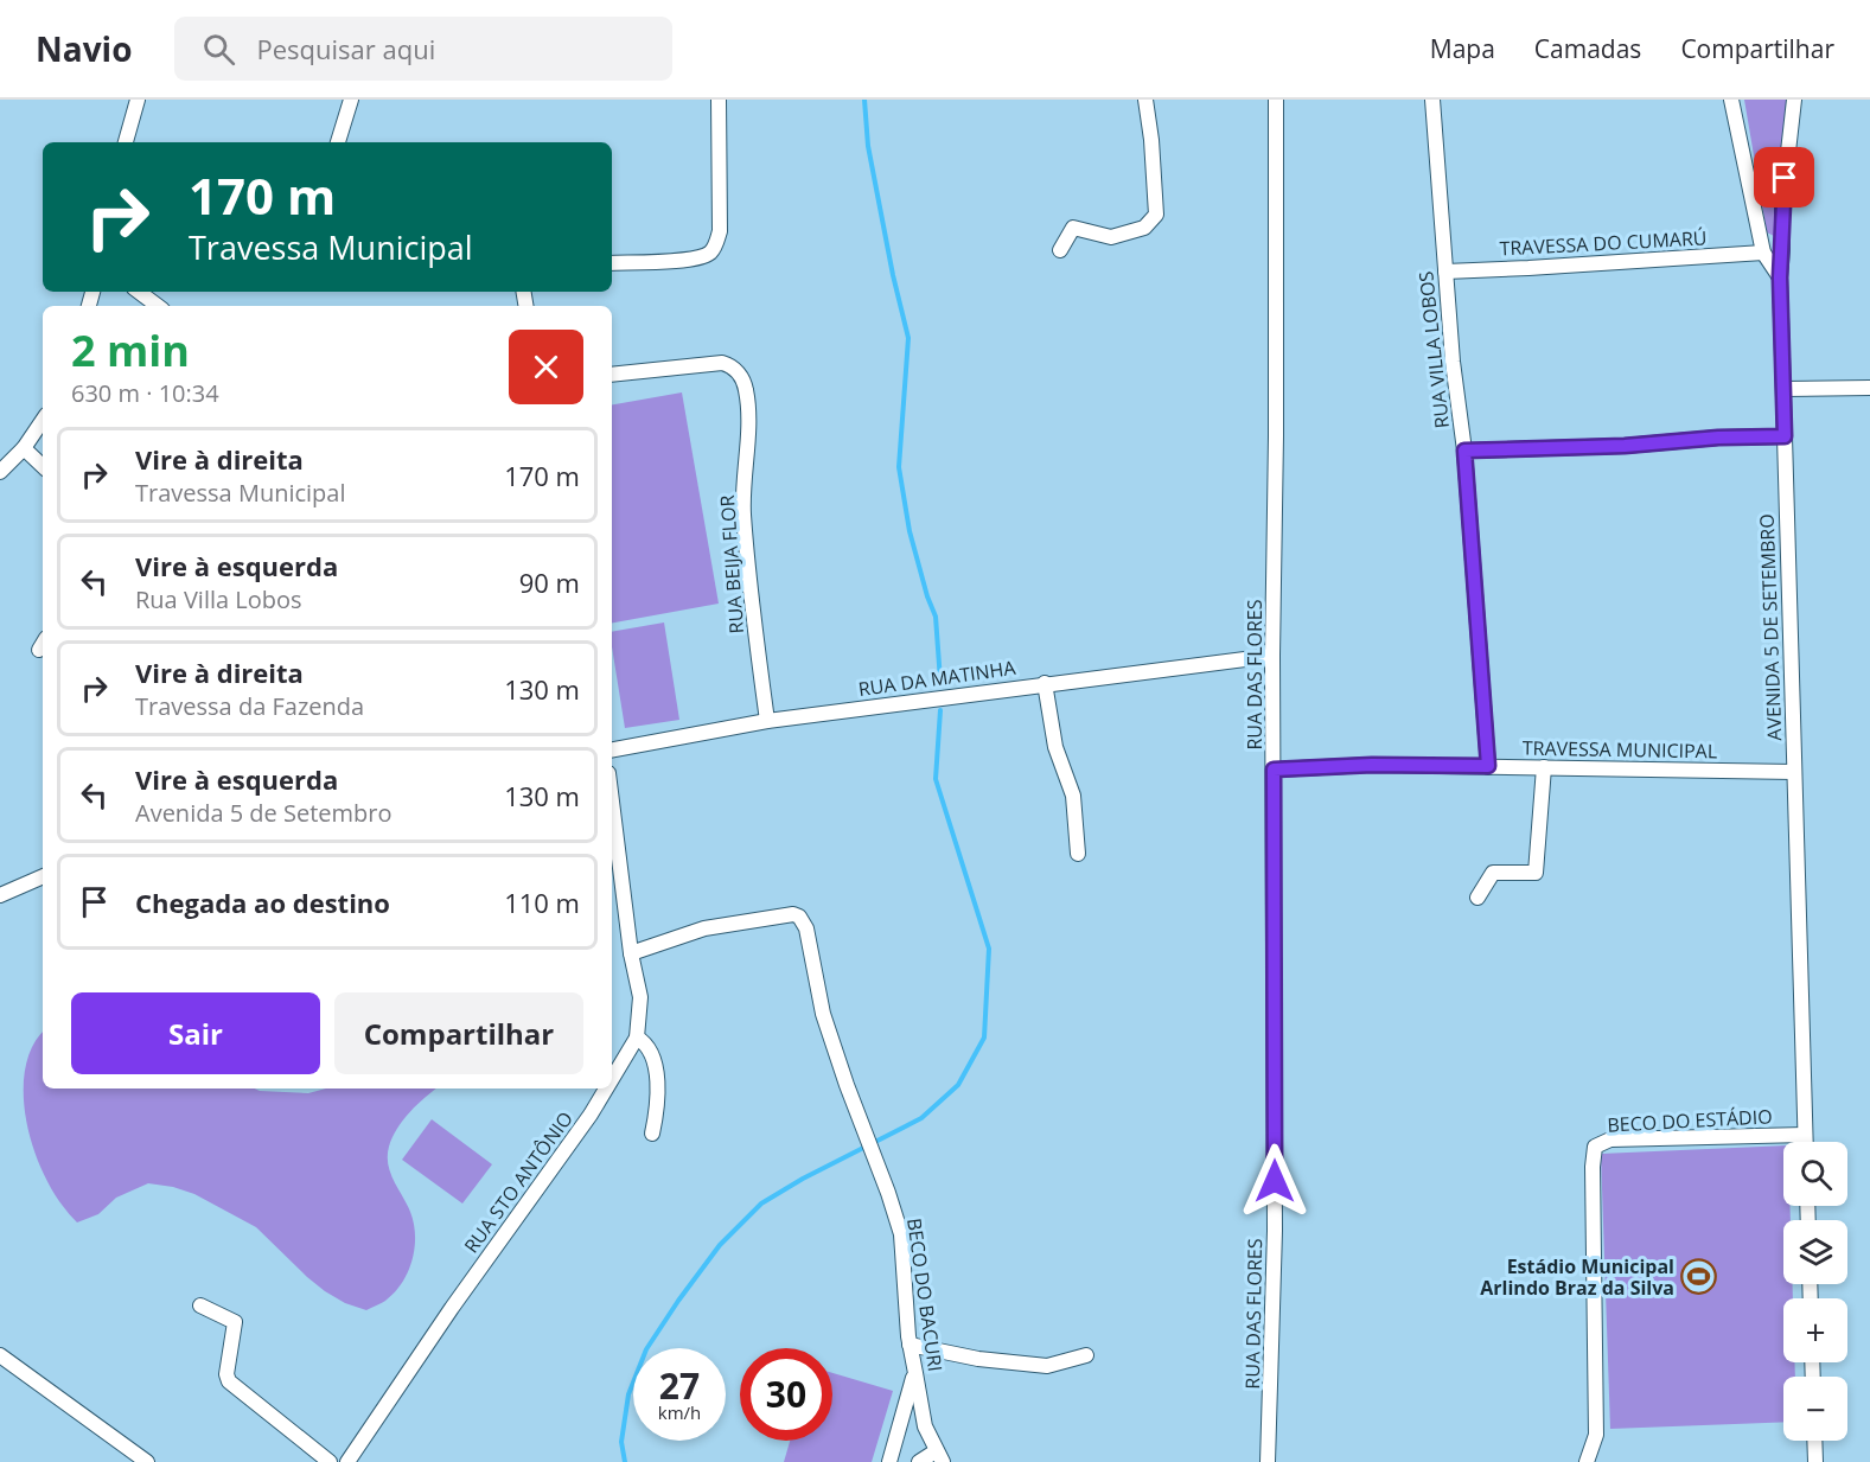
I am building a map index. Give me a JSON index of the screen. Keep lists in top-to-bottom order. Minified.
{"streets":{"street":["TRAVESSA DO CUMARÚ","RUA VILLA LOBOS","RUA BEIJA FLOR","AVENIDA 5 DE SETEMBRO","RUA DAS FLORES","RUA DA MATINHA","TRAVESSA MUNICIPAL","BECO DO ESTÁDIO","RUA STO ANTÔNIO","BECO DO BACURI"]},"crossings":[["TRAVESSA DO CUMARÚ","RUA VILLA LOBOS"],["RUA VILLA LOBOS","TRAVESSA MUNICIPAL"],["RUA BEIJA FLOR","RUA DA MATINHA"],["AVENIDA 5 DE SETEMBRO","TRAVESSA MUNICIPAL"],["AVENIDA 5 DE SETEMBRO","BECO DO ESTÁDIO"],["RUA DAS FLORES","RUA DA MATINHA"],["RUA DAS FLORES","TRAVESSA MUNICIPAL"],["RUA STO ANTÔNIO","BECO DO BACURI"]],"places":{"sports":["Estádio Municipal Arlindo Braz da Silva"]},"page":{"header":"Navio","search":"Pesquisar aqui","nav":["Mapa","Camadas","Compartilhar"],"turn":["170 m","Travessa Municipal"],"heading":["2 min","630 m · 10:34"],"list":[{"name":"Vire à direita","note":"Travessa Municipal","value":"170 m"},{"name":"Vire à esquerda","note":"Rua Villa Lobos","value":"90 m"},{"name":"Vire à direita","note":"Travessa da Fazenda","value":"130 m"},{"name":"Vire à esquerda","note":"Avenida 5 de Setembro","value":"130 m"},{"name":"Chegada ao destino","value":"110 m"}],"buttons":["Sair","Compartilhar"],"map_buttons":["+","−"],"speed":"27 km/h","limit":"30"}}
